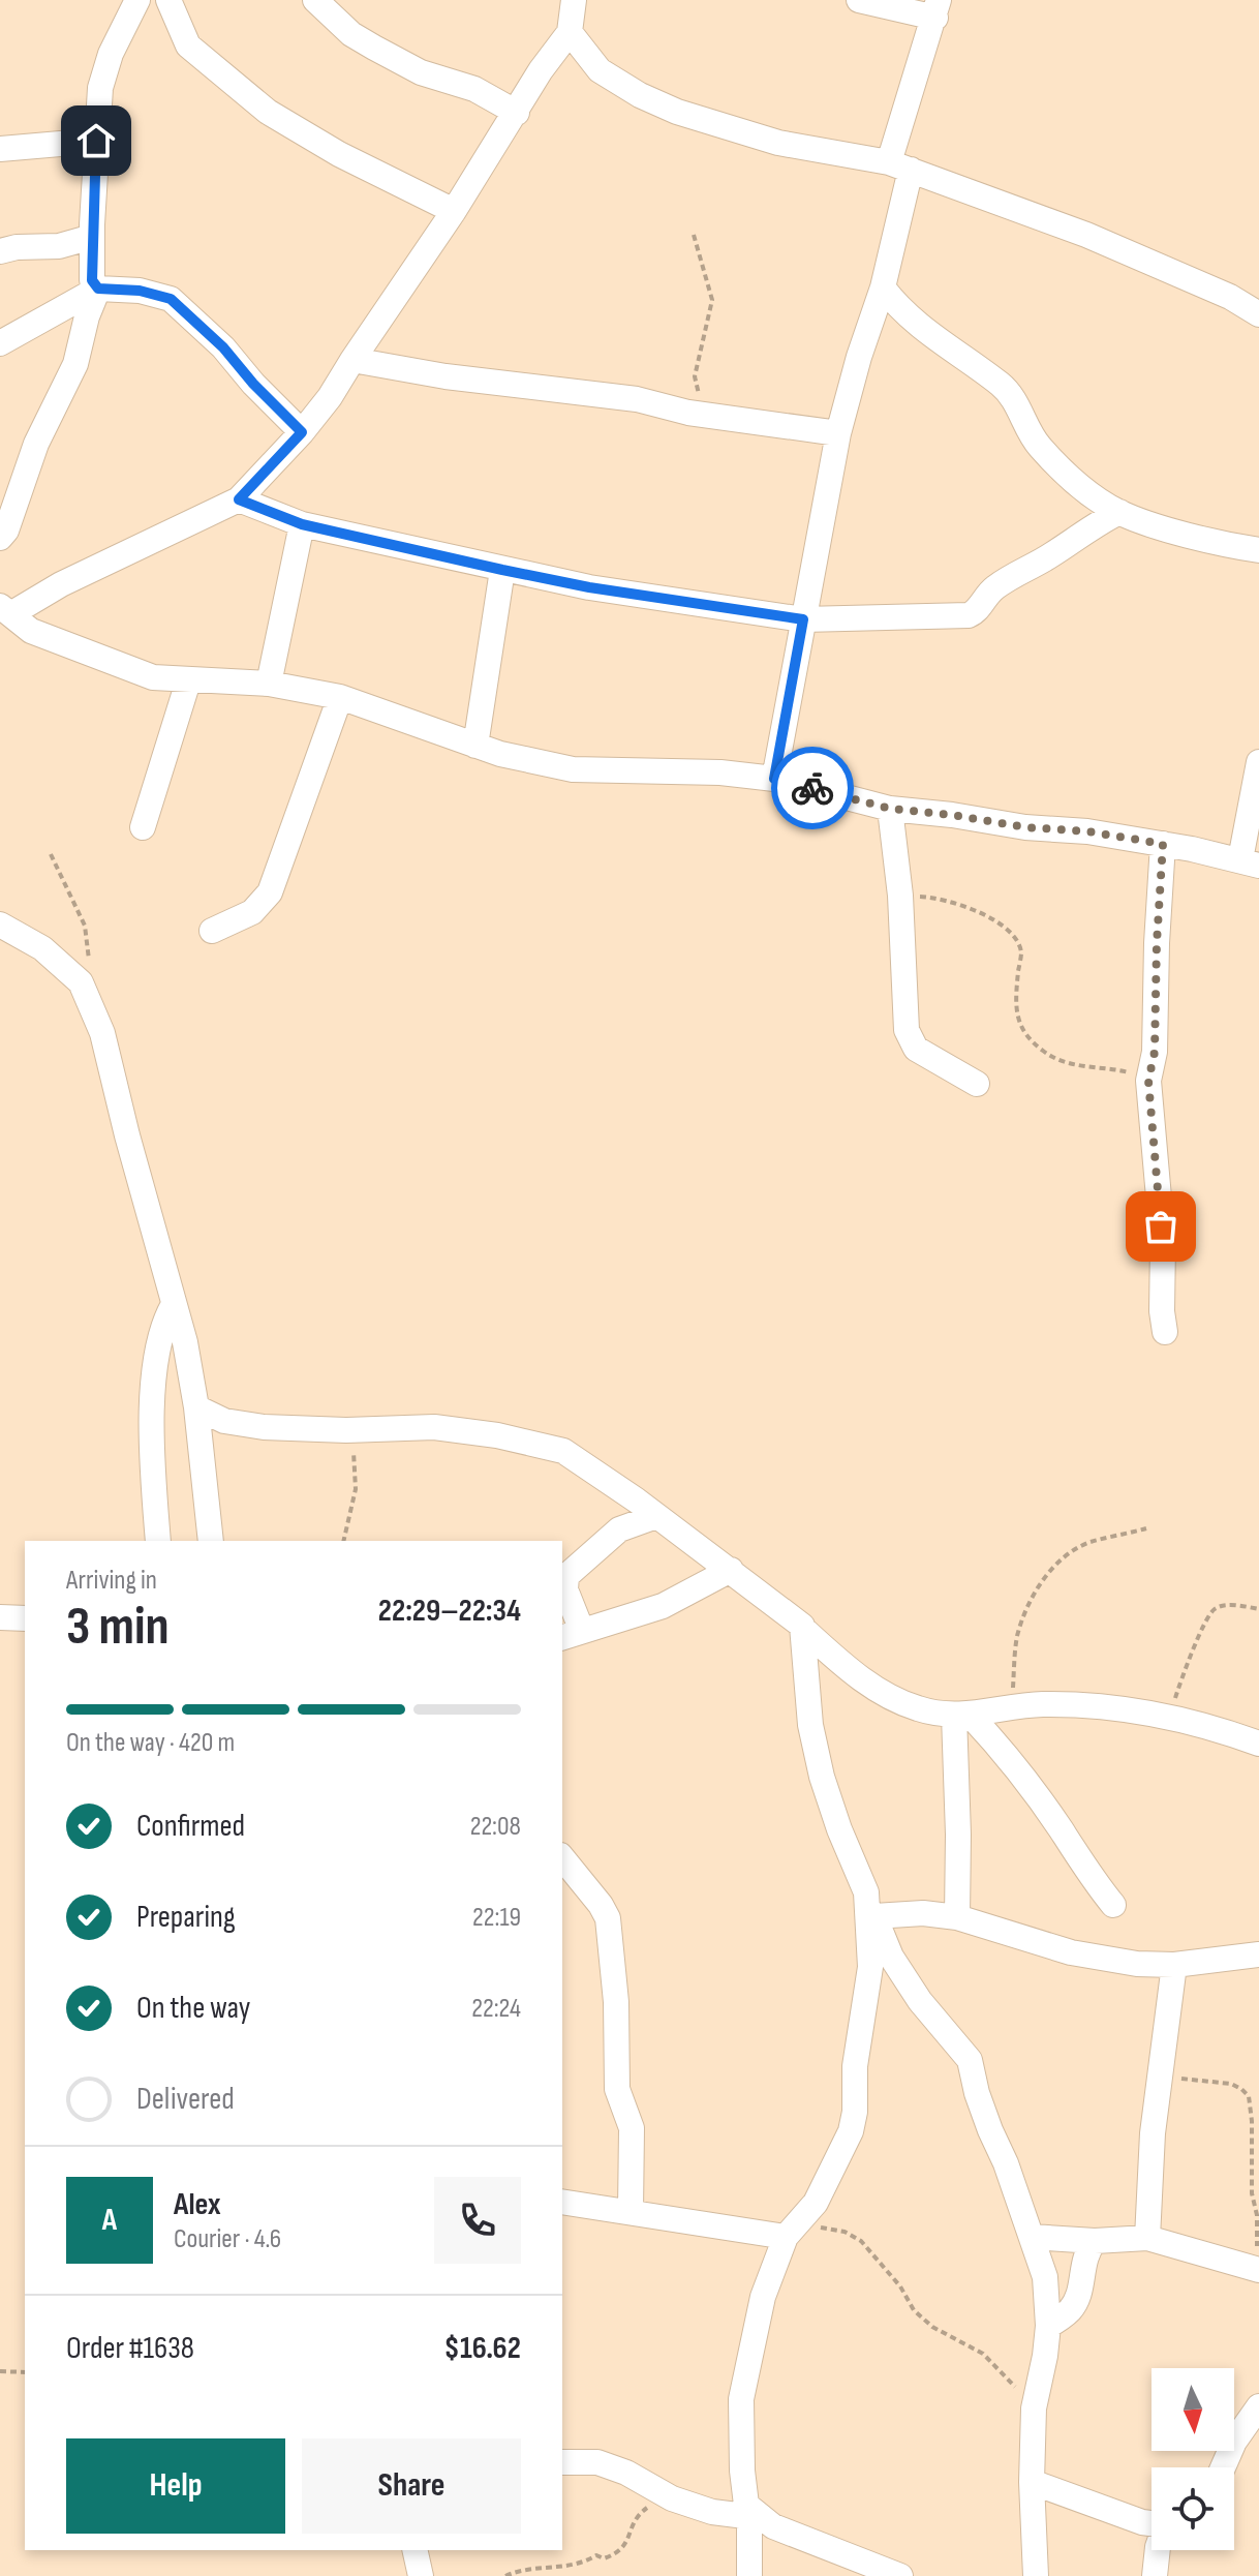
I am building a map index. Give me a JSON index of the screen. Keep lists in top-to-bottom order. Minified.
{"north":"bottom","page":{"heading":["3 min","Arriving in","22:29–22:34"],"panel":["Alex","Courier · 4.6","Order #1638","$16.62"],"bar":"On the way · 420 m","list":[["Confirmed","22:08"],["Preparing","22:19"],["On the way","22:24"],"Delivered"],"round":"A","buttons":["Help","Share"]}}
